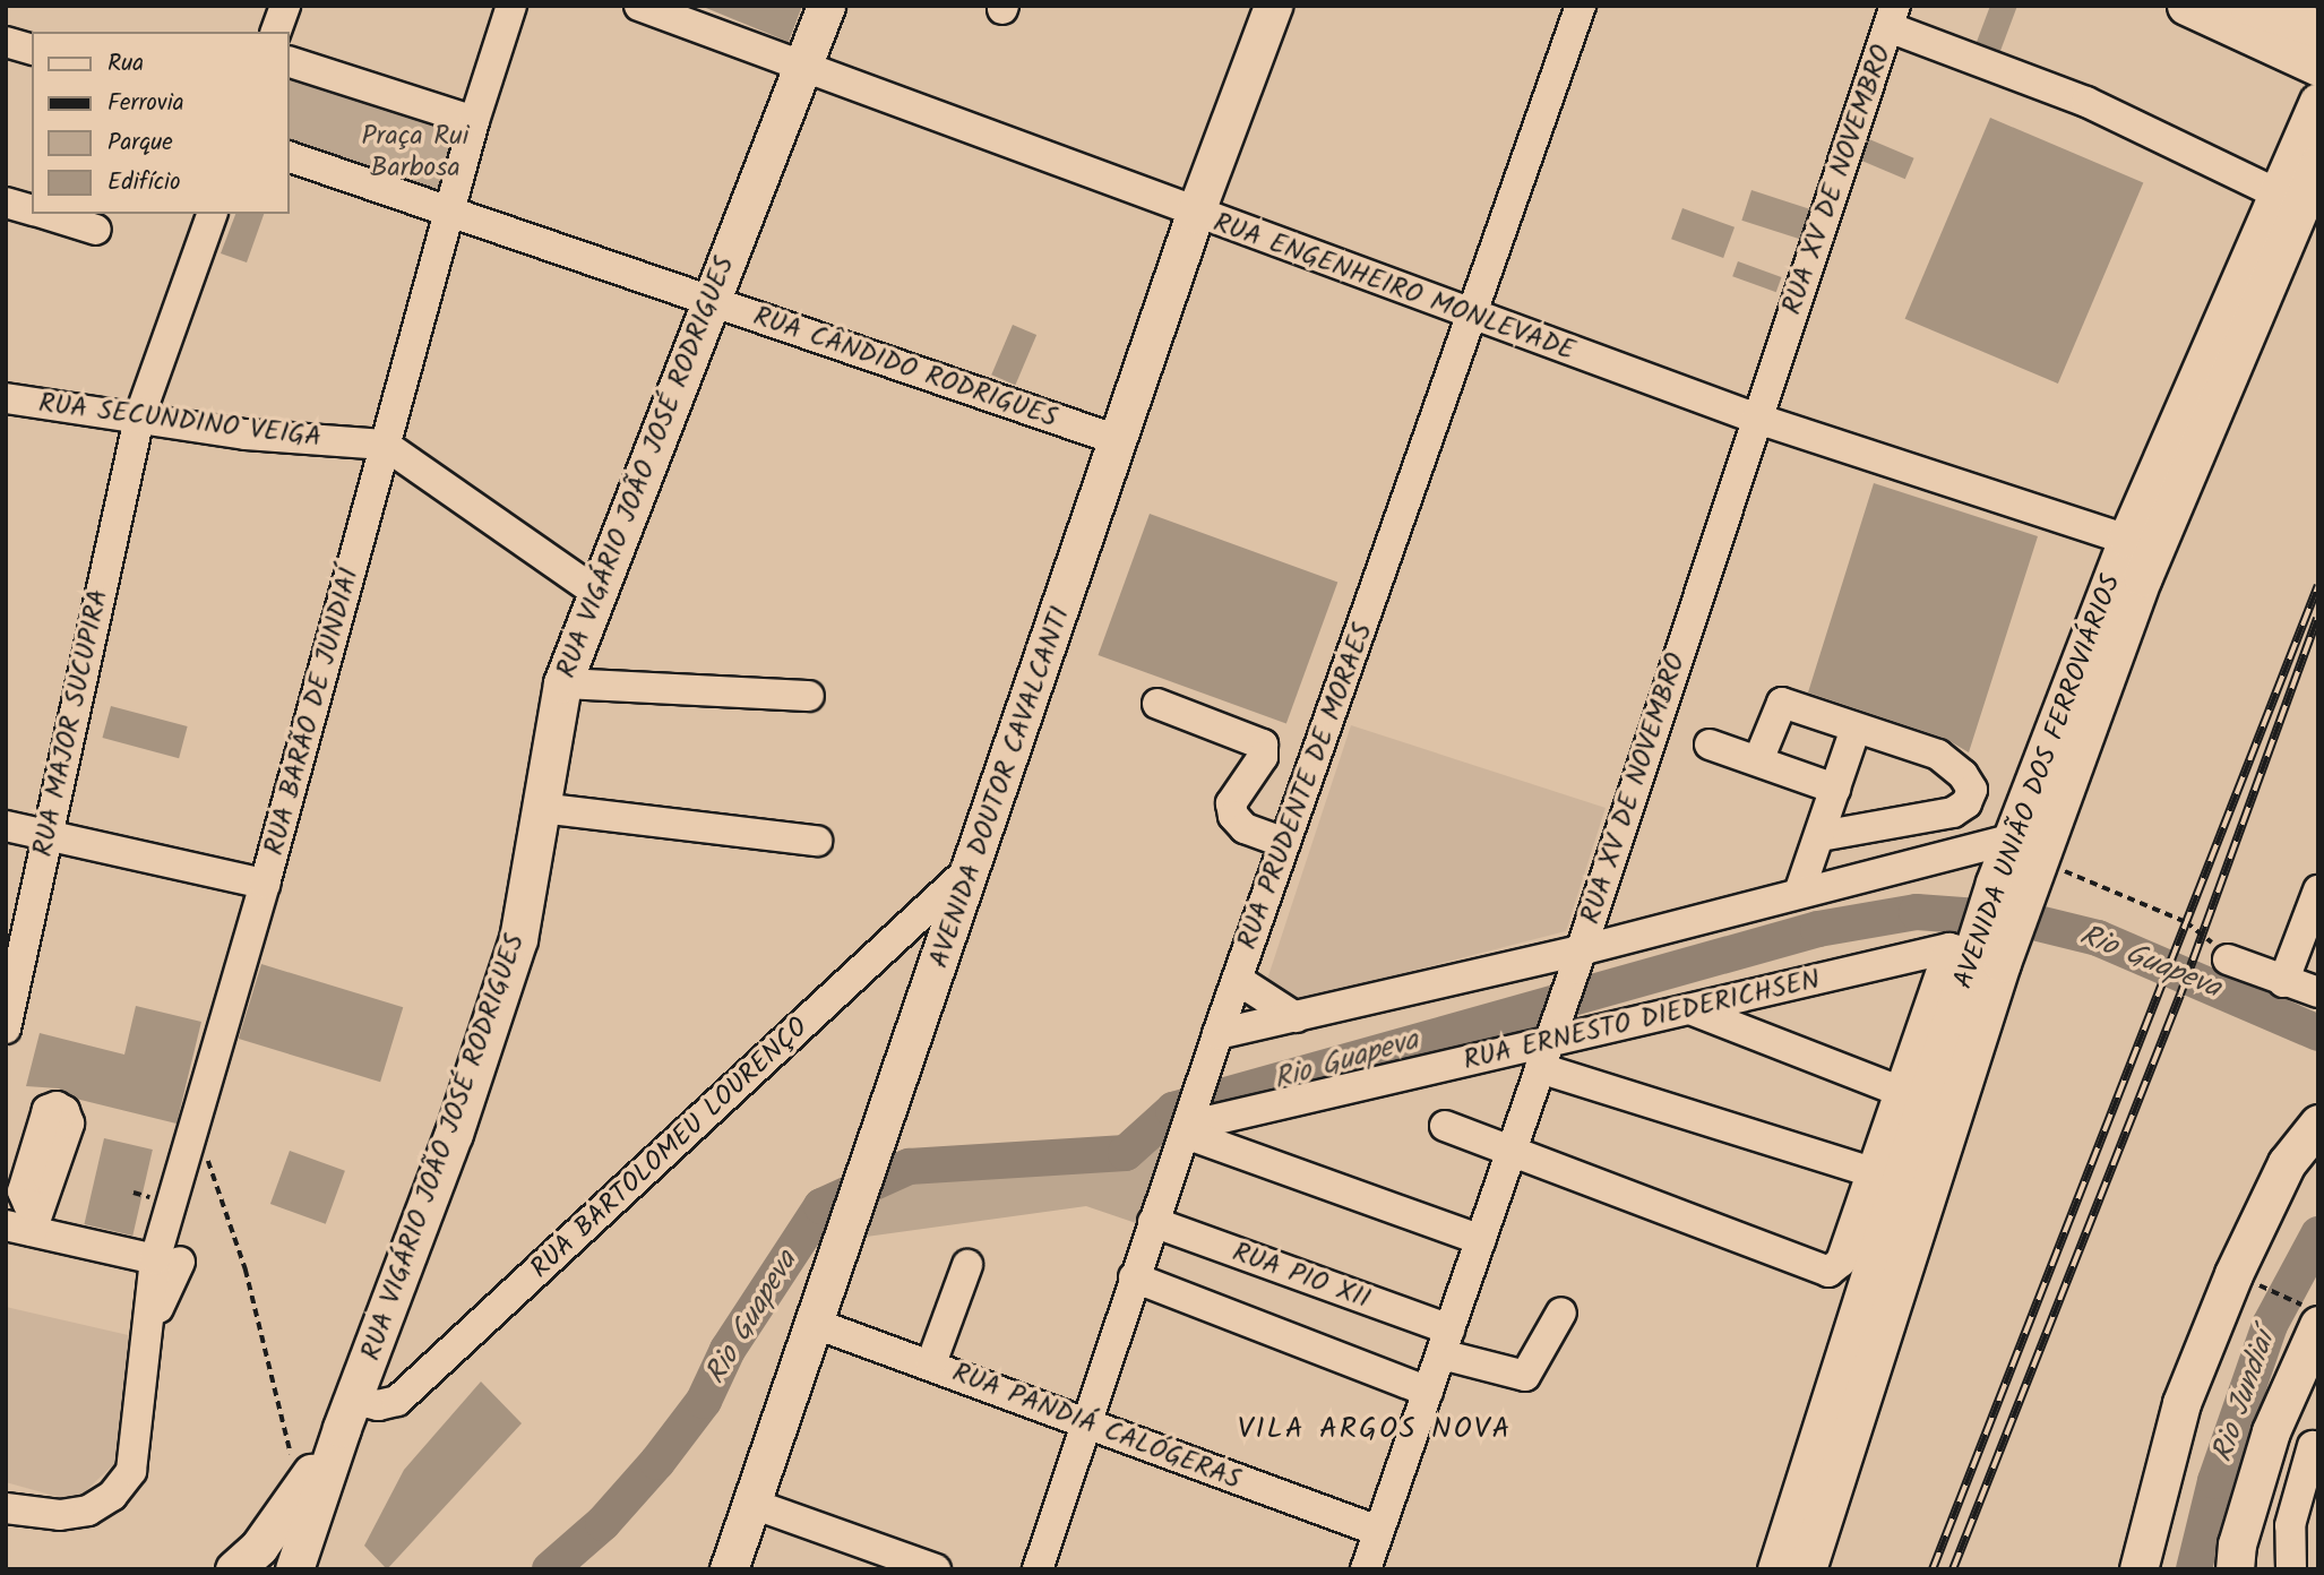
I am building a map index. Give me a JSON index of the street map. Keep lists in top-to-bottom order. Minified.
{"streets":{"main road":["RUA VIGÁRIO JOÃO JOSÉ RODRIGUES","AVENIDA UNIÃO DOS FERROVIÁRIOS","AVENIDA DOUTOR CAVALCANTI"],"street":["RUA XV DE NOVEMBRO","RUA ENGENHEIRO MONLEVADE","RUA CÂNDIDO RODRIGUES","RUA SECUNDINO VEIGA","RUA BARÃO DE JUNDIAÍ","RUA MAJOR SUCUPIRA","RUA PRUDENTE DE MORAES","RUA ERNESTO DIEDERICHSEN","RUA BARTOLOMEU LOURENÇO","RUA PIO XII","RUA PANDIÁ CALÓGERAS"]},"crossings":[["RUA XV DE NOVEMBRO","RUA ENGENHEIRO MONLEVADE"],["RUA XV DE NOVEMBRO","RUA ERNESTO DIEDERICHSEN"],["RUA XV DE NOVEMBRO","RUA PIO XII"],["RUA XV DE NOVEMBRO","RUA PANDIÁ CALÓGERAS"],["RUA ENGENHEIRO MONLEVADE","RUA VIGÁRIO JOÃO JOSÉ RODRIGUES"],["RUA ENGENHEIRO MONLEVADE","AVENIDA UNIÃO DOS FERROVIÁRIOS"],["RUA ENGENHEIRO MONLEVADE","RUA PRUDENTE DE MORAES"],["RUA ENGENHEIRO MONLEVADE","AVENIDA DOUTOR CAVALCANTI"],["RUA CÂNDIDO RODRIGUES","RUA VIGÁRIO JOÃO JOSÉ RODRIGUES"],["RUA CÂNDIDO RODRIGUES","RUA BARÃO DE JUNDIAÍ"],["RUA CÂNDIDO RODRIGUES","AVENIDA DOUTOR CAVALCANTI"],["RUA SECUNDINO VEIGA","RUA BARÃO DE JUNDIAÍ"],["RUA SECUNDINO VEIGA","RUA MAJOR SUCUPIRA"],["RUA VIGÁRIO JOÃO JOSÉ RODRIGUES","RUA BARTOLOMEU LOURENÇO"],["AVENIDA UNIÃO DOS FERROVIÁRIOS","RUA ERNESTO DIEDERICHSEN"],["RUA PRUDENTE DE MORAES","RUA ERNESTO DIEDERICHSEN"],["RUA PRUDENTE DE MORAES","RUA PIO XII"],["RUA PRUDENTE DE MORAES","RUA PANDIÁ CALÓGERAS"],["AVENIDA DOUTOR CAVALCANTI","RUA BARTOLOMEU LOURENÇO"],["AVENIDA DOUTOR CAVALCANTI","RUA PANDIÁ CALÓGERAS"]],"districts":["VILA ARGOS NOVA"],"water":["Rio Guapeva","Rio Jundiaí"],"parks":["Praça Rui Barbosa"],"legend":["Rua","Ferrovia","Parque","Edifício"]}
